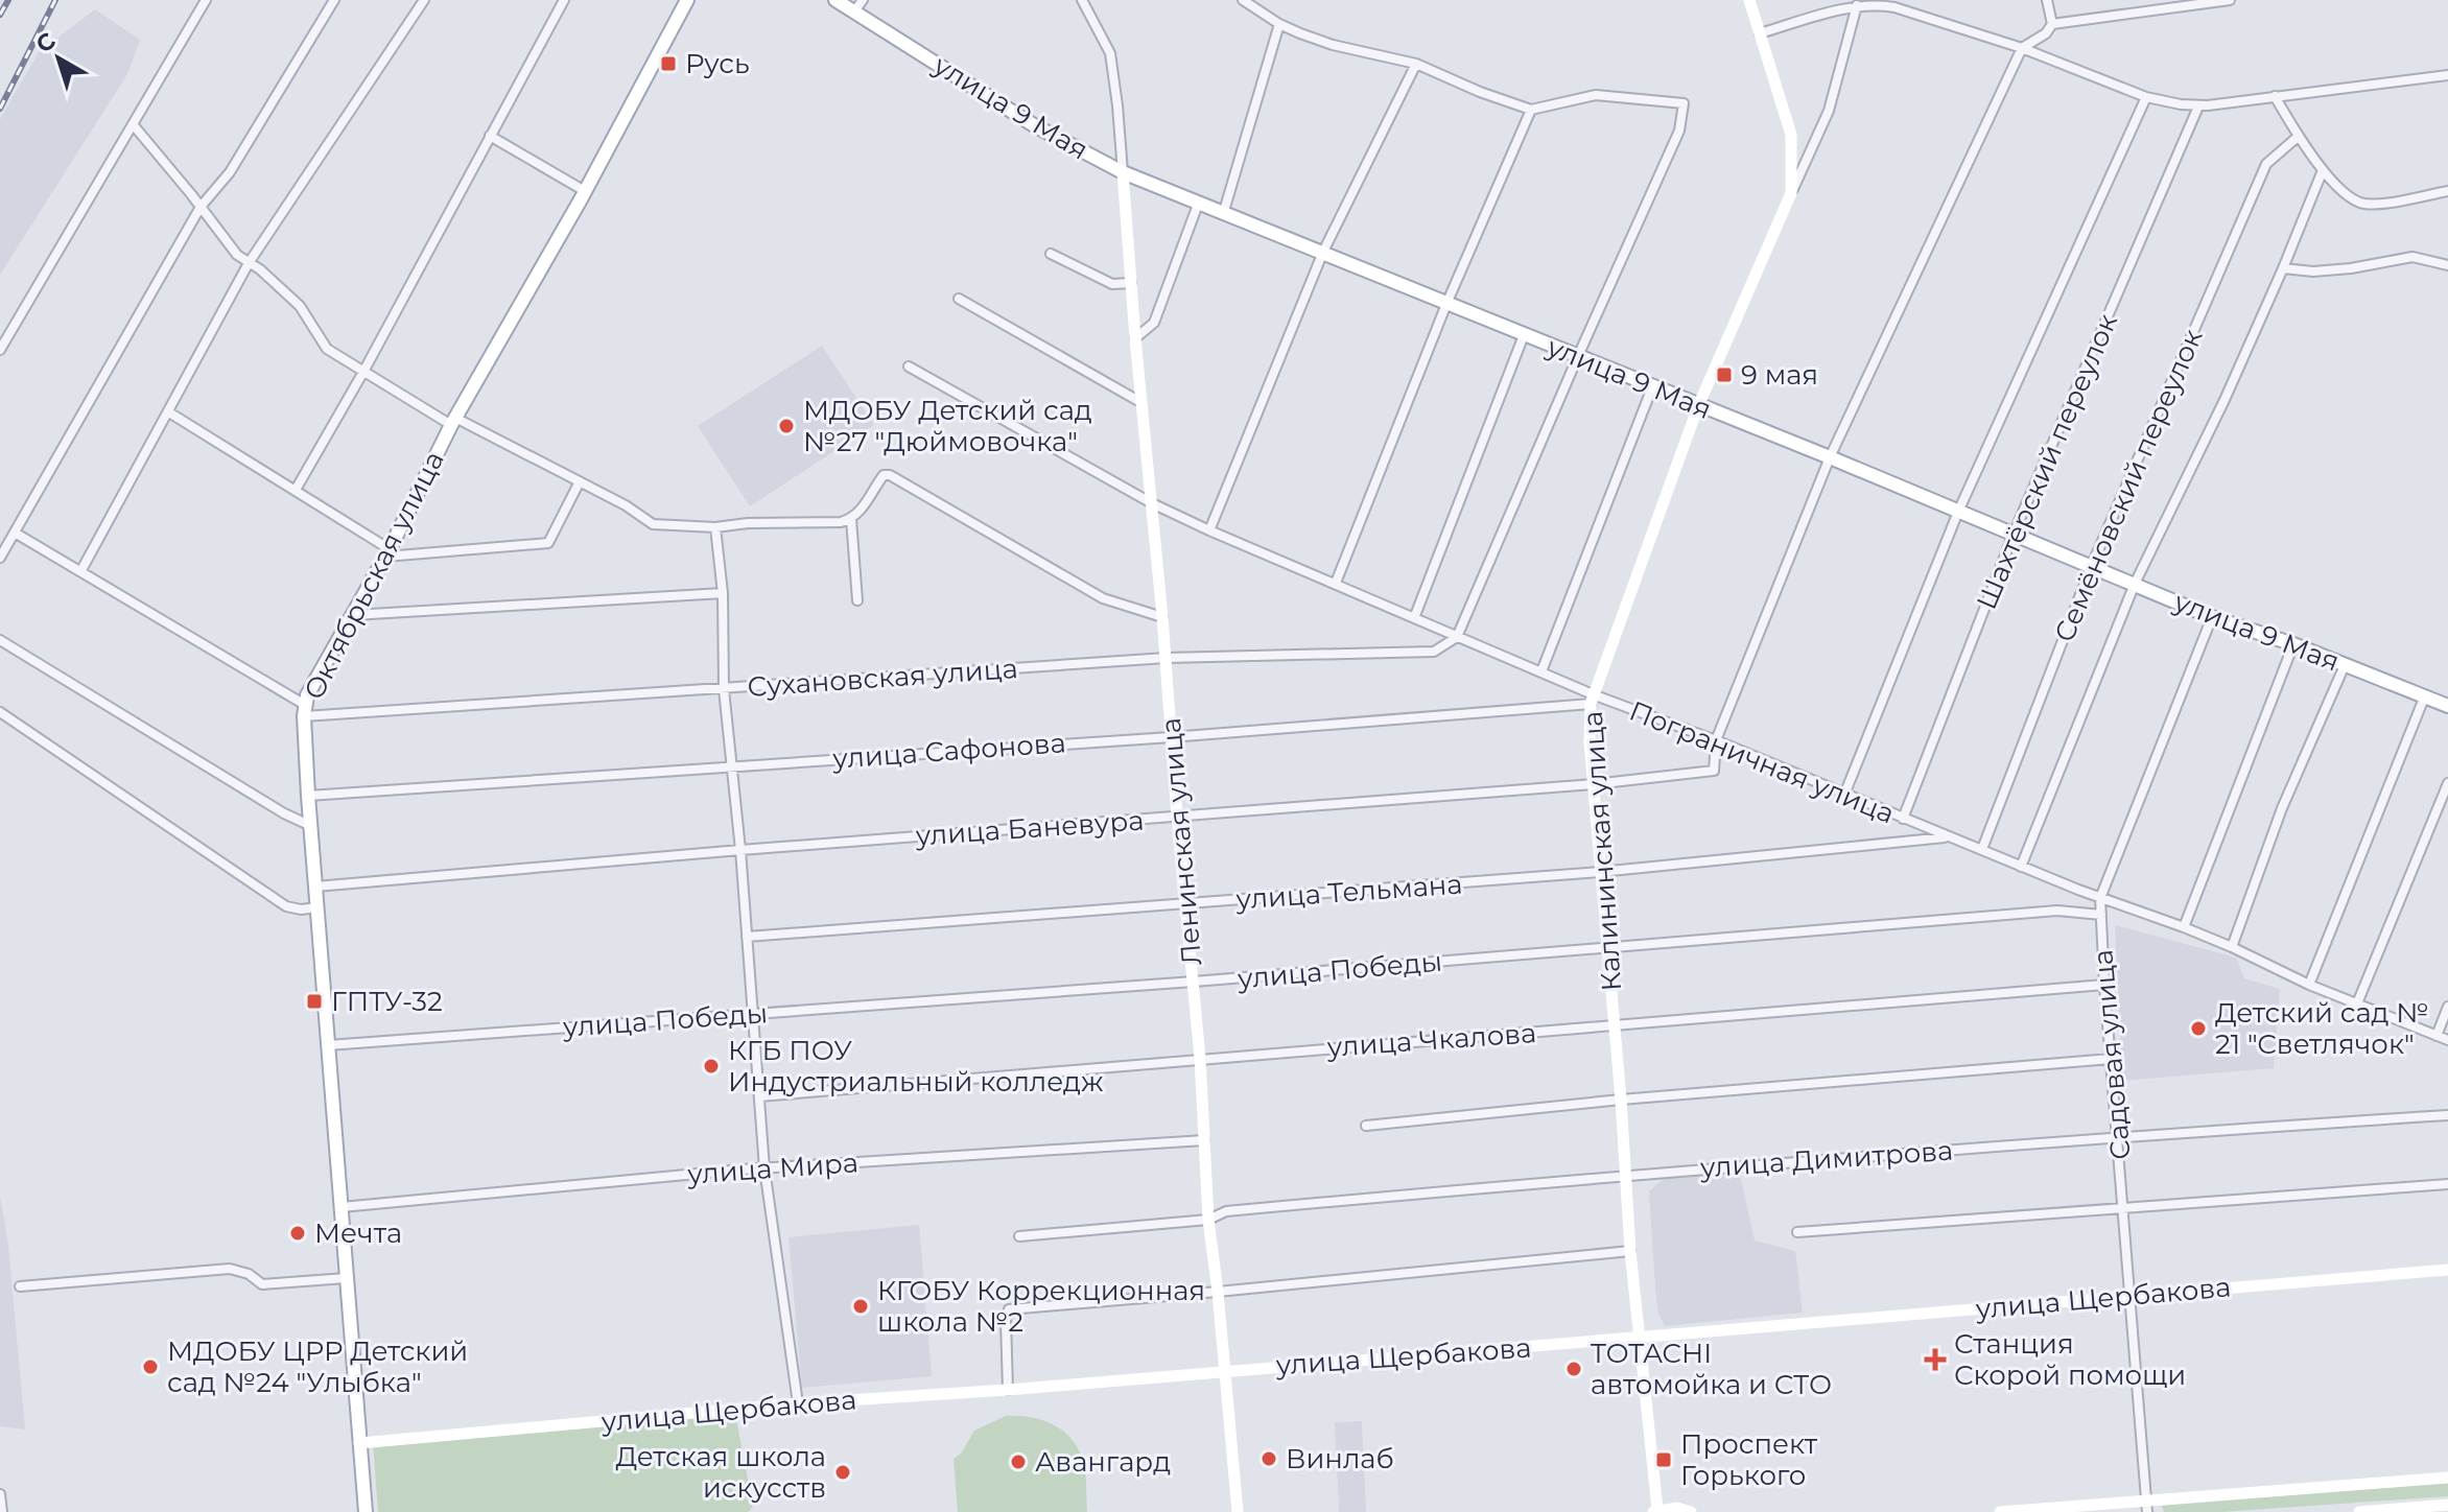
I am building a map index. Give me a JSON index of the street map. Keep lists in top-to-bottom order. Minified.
{"streets":{"main road":["улица 9 Мая","Октябрьская улица","Ленинская улица","Калининская улица","улица Щербакова"],"street":["Шахтёрский переулок","Семёновский переулок","Сухановская улица","улица Сафонова","Пограничная улица","улица Баневура","улица Тельмана","улица Победы","улица Чкалова","Садовая улица","улица Димитрова","улица Мира"]},"crossings":[["улица 9 Мая","Шахтёрский переулок"],["улица 9 Мая","Семёновский переулок"],["улица 9 Мая","Ленинская улица"],["улица 9 Мая","Калининская улица"],["улица 9 Мая","Садовая улица"],["Шахтёрский переулок","Пограничная улица"],["Семёновский переулок","Пограничная улица"],["Октябрьская улица","Сухановская улица"],["Октябрьская улица","улица Сафонова"],["Октябрьская улица","улица Баневура"],["Октябрьская улица","улица Победы"],["Октябрьская улица","улица Мира"],["Октябрьская улица","улица Щербакова"],["Сухановская улица","Пограничная улица"],["Сухановская улица","Ленинская улица"],["улица Сафонова","Пограничная улица"],["улица Сафонова","Ленинская улица"],["улица Сафонова","Калининская улица"],["Пограничная улица","улица Баневура"],["Пограничная улица","Ленинская улица"],["Пограничная улица","Калининская улица"],["Пограничная улица","улица Тельмана"],["Пограничная улица","Садовая улица"],["улица Баневура","Ленинская улица"],["улица Баневура","Калининская улица"],["Ленинская улица","улица Тельмана"],["Ленинская улица","улица Победы"],["Ленинская улица","улица Чкалова"],["Ленинская улица","улица Димитрова"],["Ленинская улица","улица Мира"],["Ленинская улица","улица Щербакова"],["Калининская улица","улица Тельмана"],["Калининская улица","улица Победы"],["Калининская улица","улица Чкалова"],["Калининская улица","улица Димитрова"],["Калининская улица","улица Щербакова"],["улица Победы","Садовая улица"],["улица Чкалова","Садовая улица"],["Садовая улица","улица Димитрова"],["Садовая улица","улица Щербакова"]],"places":{"transit":["Русь","9 мая","ГПТУ-32","Проспект Горького"],"other":["МДОБУ Детский сад №27 \"Дюймовочка\"","Детский сад № 21 \"Светлячок\"","КГБ ПОУ Индустриальный колледж","Мечта","КГОБУ Коррекционная школа №2","МДОБУ ЦРР Детский сад №24 \"Улыбка\"","TOTACHI автомойка и СТО","Винлаб","Авангард","Детская школа искусств"],"health":["Станция Скорой помощи"]},"north":"top left"}
